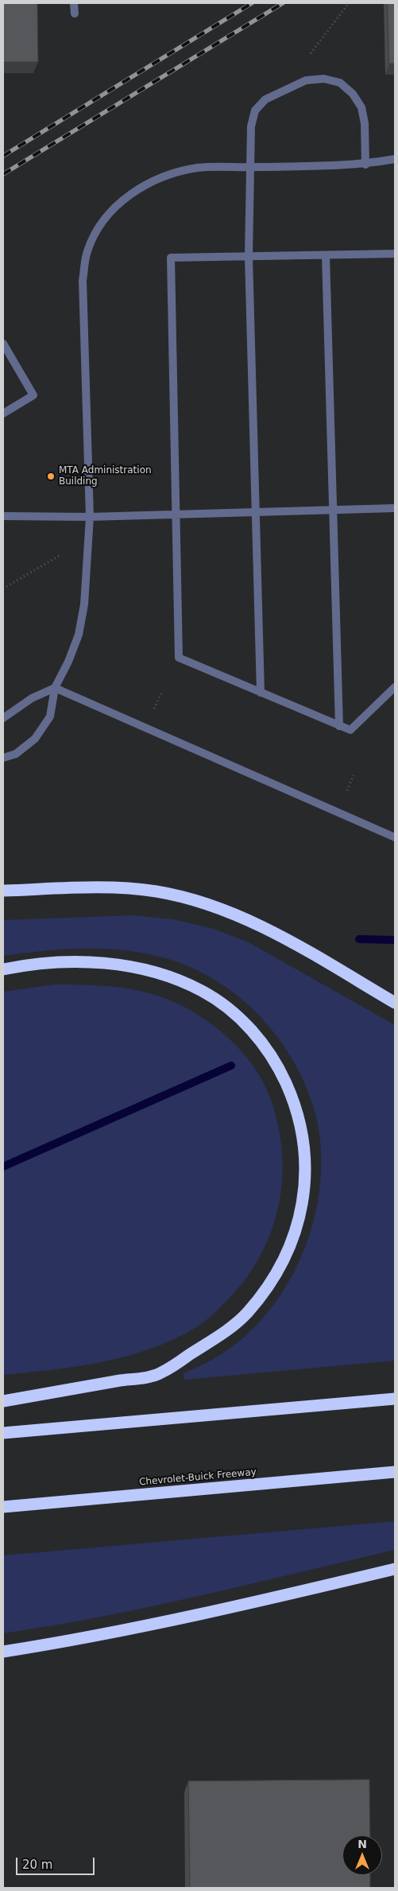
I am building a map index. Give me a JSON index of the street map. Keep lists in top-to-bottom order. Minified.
{"streets":{"highway":["Chevrolet-Buick Freeway"]},"places":["MTA Administration Building"],"scale_bar":"20 m","north":"top"}
